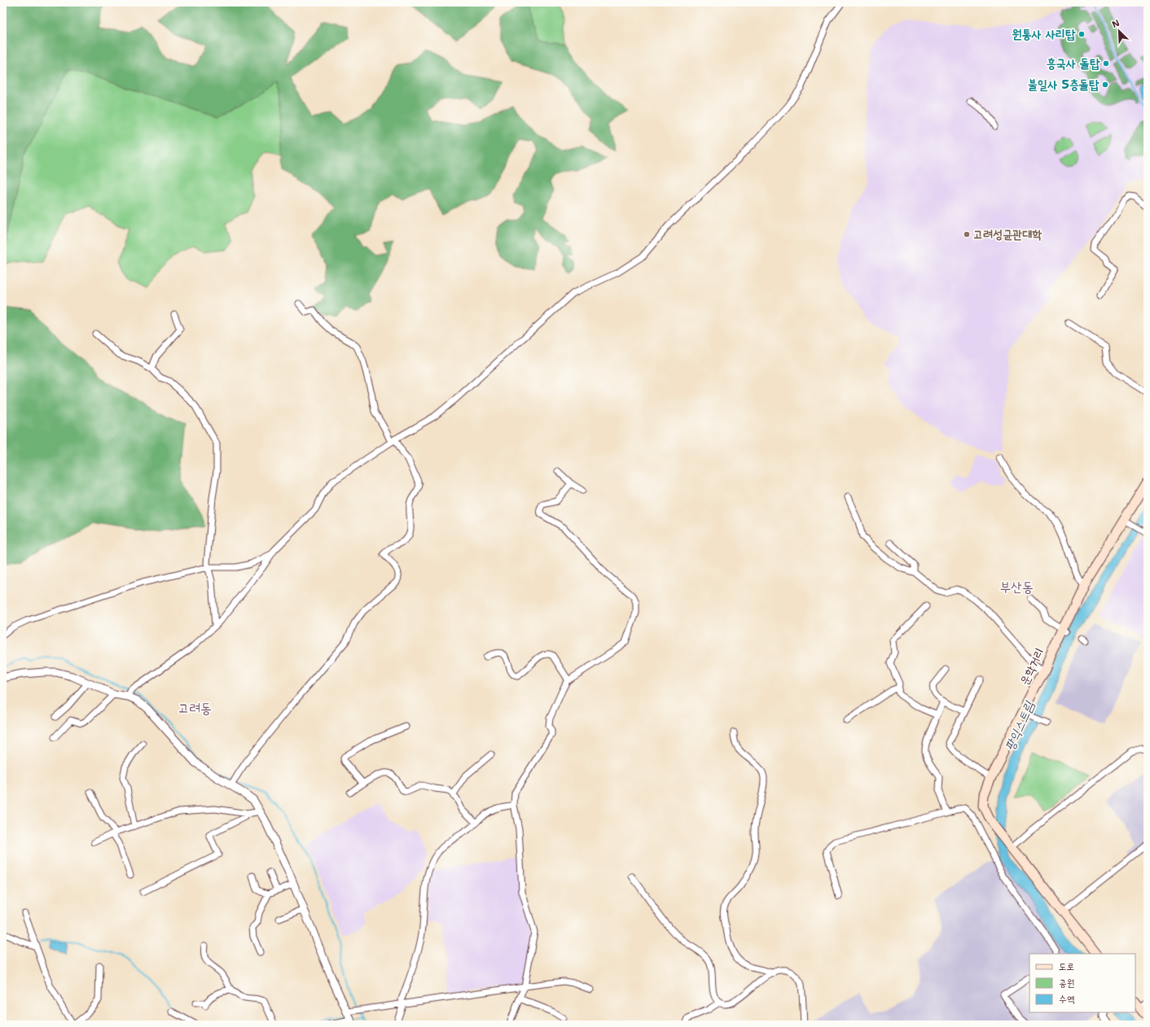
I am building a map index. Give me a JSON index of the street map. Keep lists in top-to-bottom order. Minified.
{"streets":{"main road":["운학거리"]},"districts":["부산동","고려동"],"water":["팡익스트림"],"places":["원통사 사리탑","흥국사 돌탑","불일사 5층돌탑","고려성균관대학"],"legend":["도로","공원","수역"],"north":"top left"}
